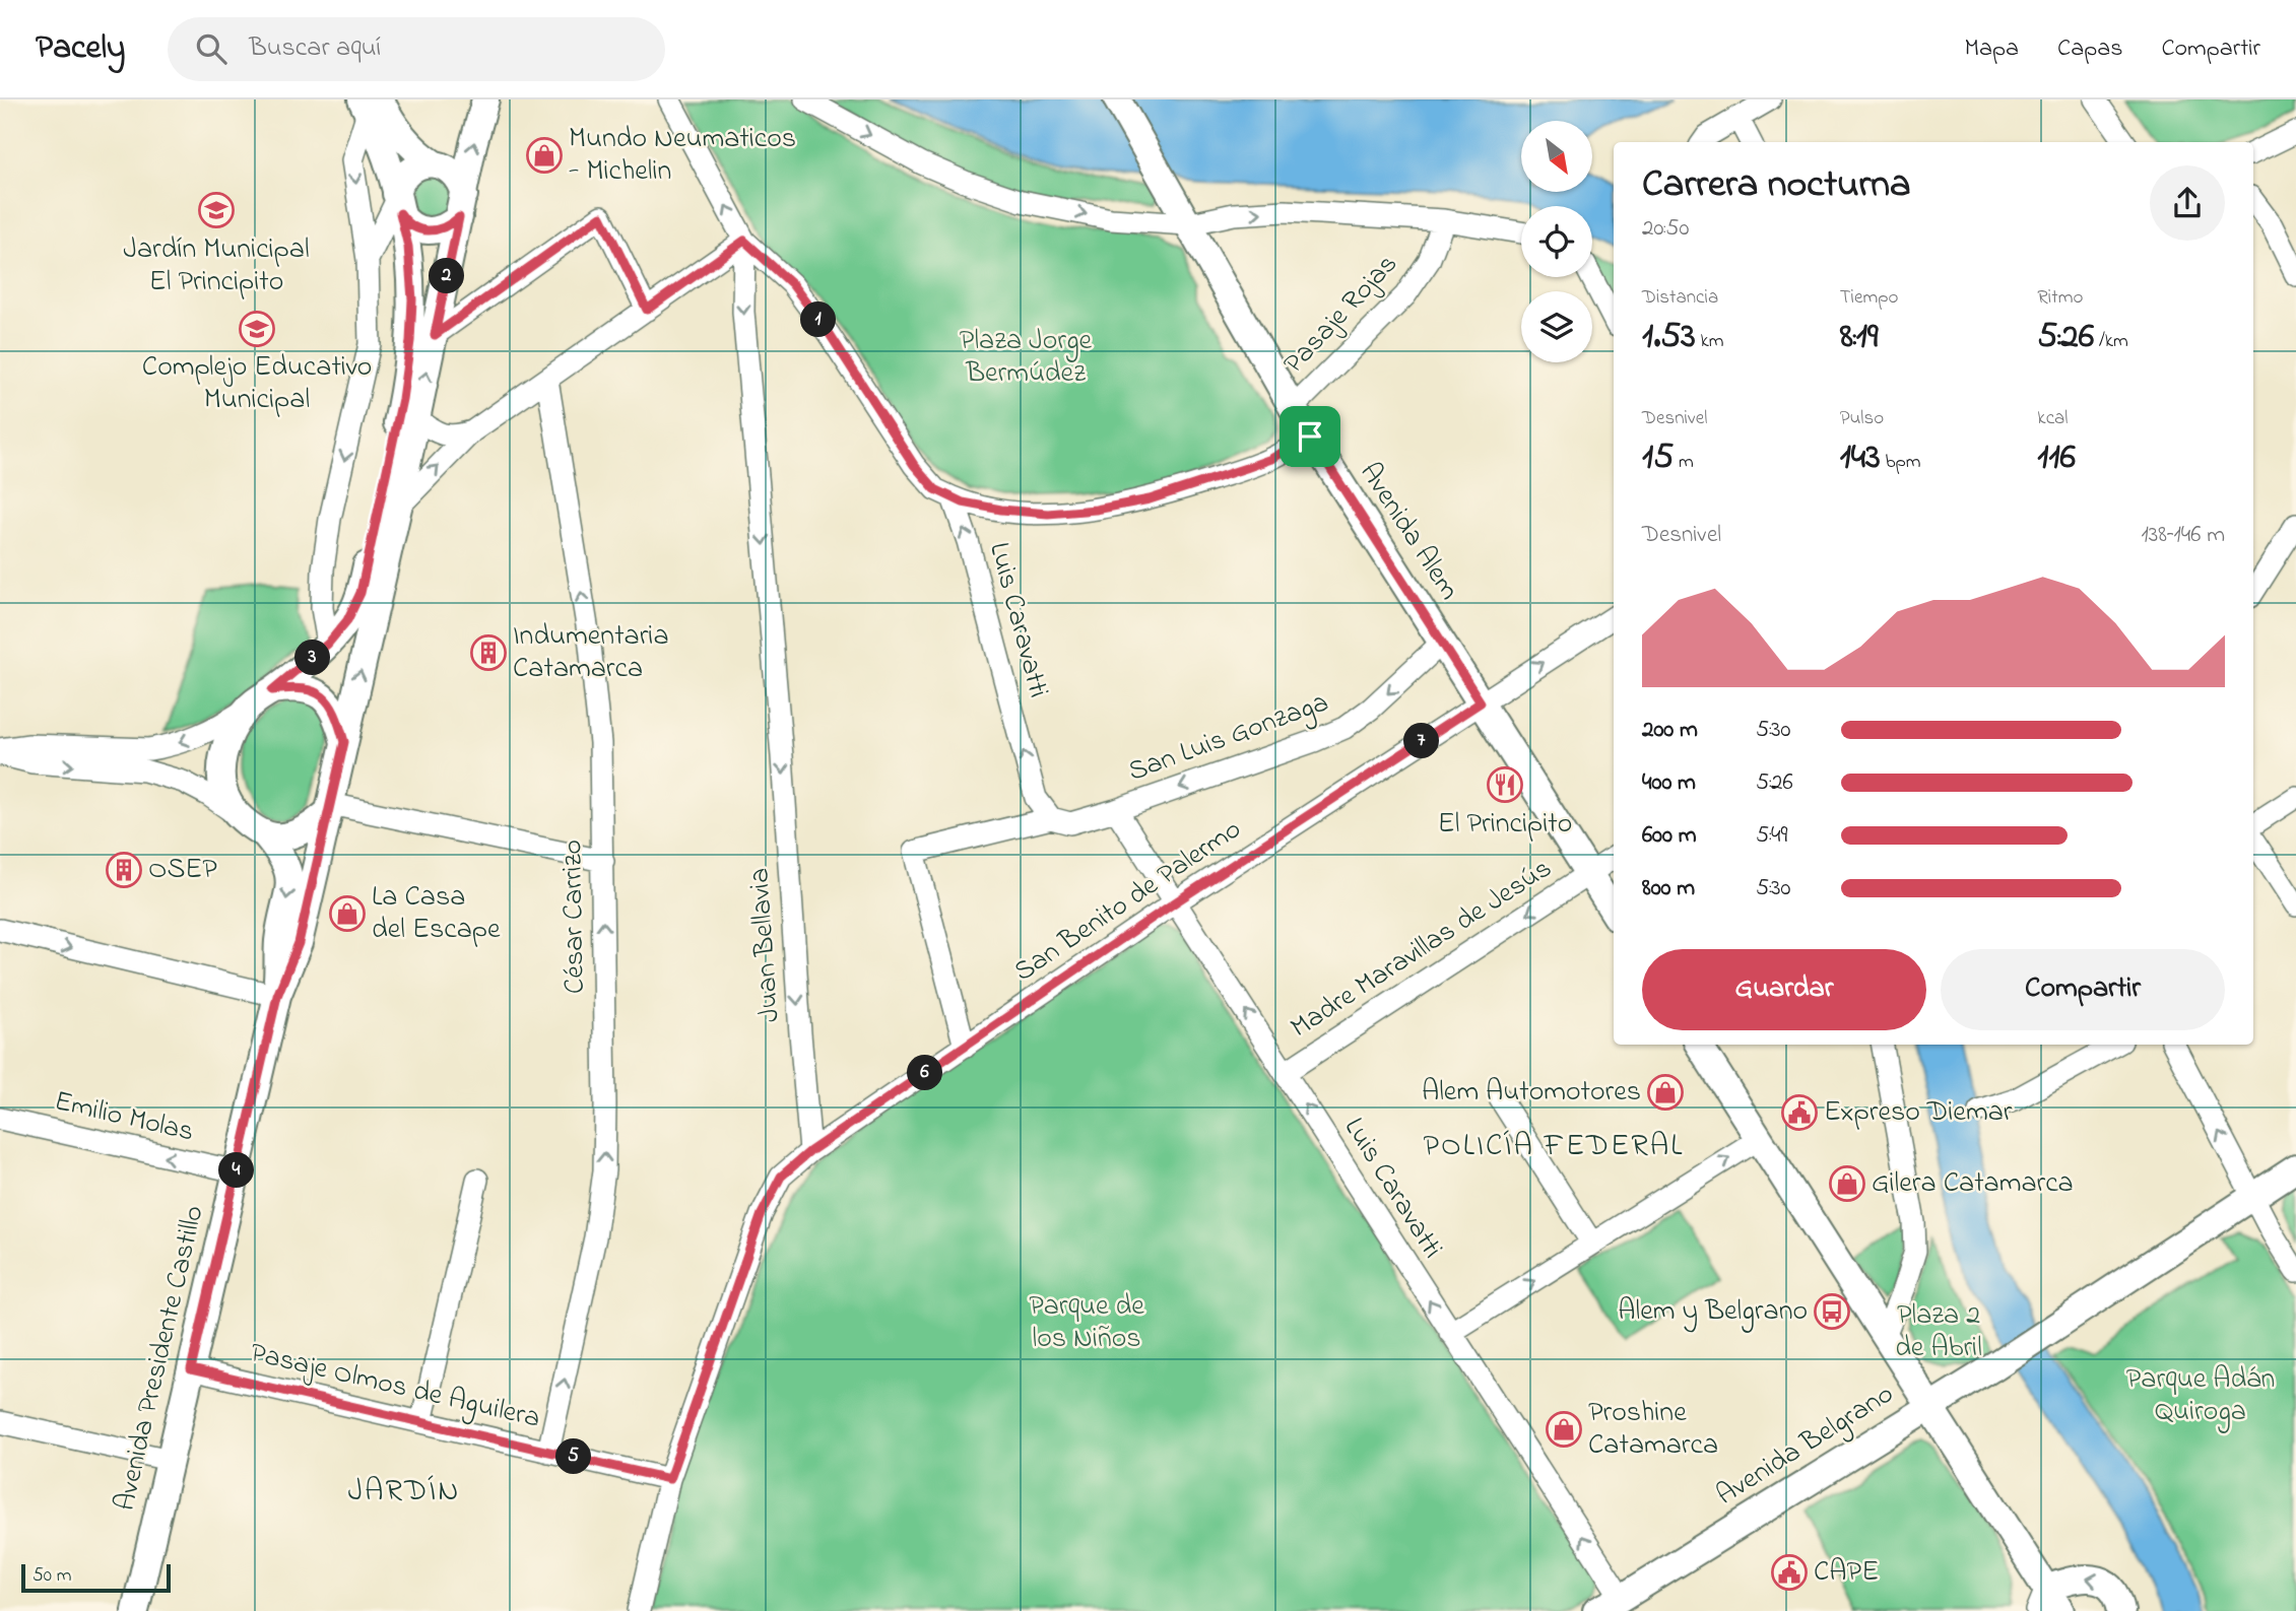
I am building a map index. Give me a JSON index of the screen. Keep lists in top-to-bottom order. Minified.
{"streets":{"main road":["Avenida Alem","Avenida Presidente Castillo","Avenida Belgrano"],"street":["Pasaje Rojas","Luis Caravatti","San Luis Gonzaga","San Benito de Palermo","César Carrizo","Juan Bellavia","Madre Maravillas de Jesús","Emilio Molas","Pasaje Olmos de Aguilera"]},"crossings":[["Pasaje Rojas","Avenida Alem"],["Avenida Alem","San Luis Gonzaga"],["Avenida Alem","San Benito de Palermo"],["Avenida Alem","Madre Maravillas de Jesús"],["Luis Caravatti","San Luis Gonzaga"],["Luis Caravatti","San Benito de Palermo"],["Luis Caravatti","Madre Maravillas de Jesús"],["Luis Caravatti","Avenida Belgrano"],["San Luis Gonzaga","San Benito de Palermo"],["San Benito de Palermo","Juan Bellavia"],["César Carrizo","Pasaje Olmos de Aguilera"],["Emilio Molas","Avenida Presidente Castillo"],["Avenida Presidente Castillo","Pasaje Olmos de Aguilera"]],"one_way":["Luis Caravatti","San Luis Gonzaga","Juan Bellavia","Madre Maravillas de Jesús"],"districts":["POLICÍA FEDERAL","JARDÍN"],"parks":["Plaza Jorge Bermúdez","Parque de los Niños","Plaza 2 de Abril","Parque Adán Quiroga"],"places":{"shop":["Mundo Neumaticos - Michelin","La Casa del Escape","Alem Automotores","Gilera Catamarca","Proshine Catamarca"],"school or university":["Jardín Municipal El Principito","Complejo Educativo Municipal"],"building":["Indumentaria Catamarca","OSEP"],"restaurant":["El Principito"],"public building":["Expreso Diemar","CAPE"],"bus stop":["Alem y Belgrano"]},"scale_bar":"50 m","north":"bottom right","page":{"header":"Pacely","search":"Buscar aquí","nav":["Mapa","Capas","Compartir"],"heading":["Carrera nocturna","20:50"],"pins":["2","1","3","7","6","4","5"],"stats":[["Distancia","1.53 km"],["Tiempo","8:19"],["Ritmo","5:26 /km"],["Desnivel","15 m"],["Pulso","143 bpm"],["kcal","116"]],"chart":["Desnivel","138–146 m"],"list":[{"name":"200 m","note":"5:30"},{"name":"400 m","note":"5:26"},{"name":"600 m","note":"5:49"},{"name":"800 m","note":"5:30"}],"buttons":["Guardar","Compartir"],"scale":"50 m"}}
